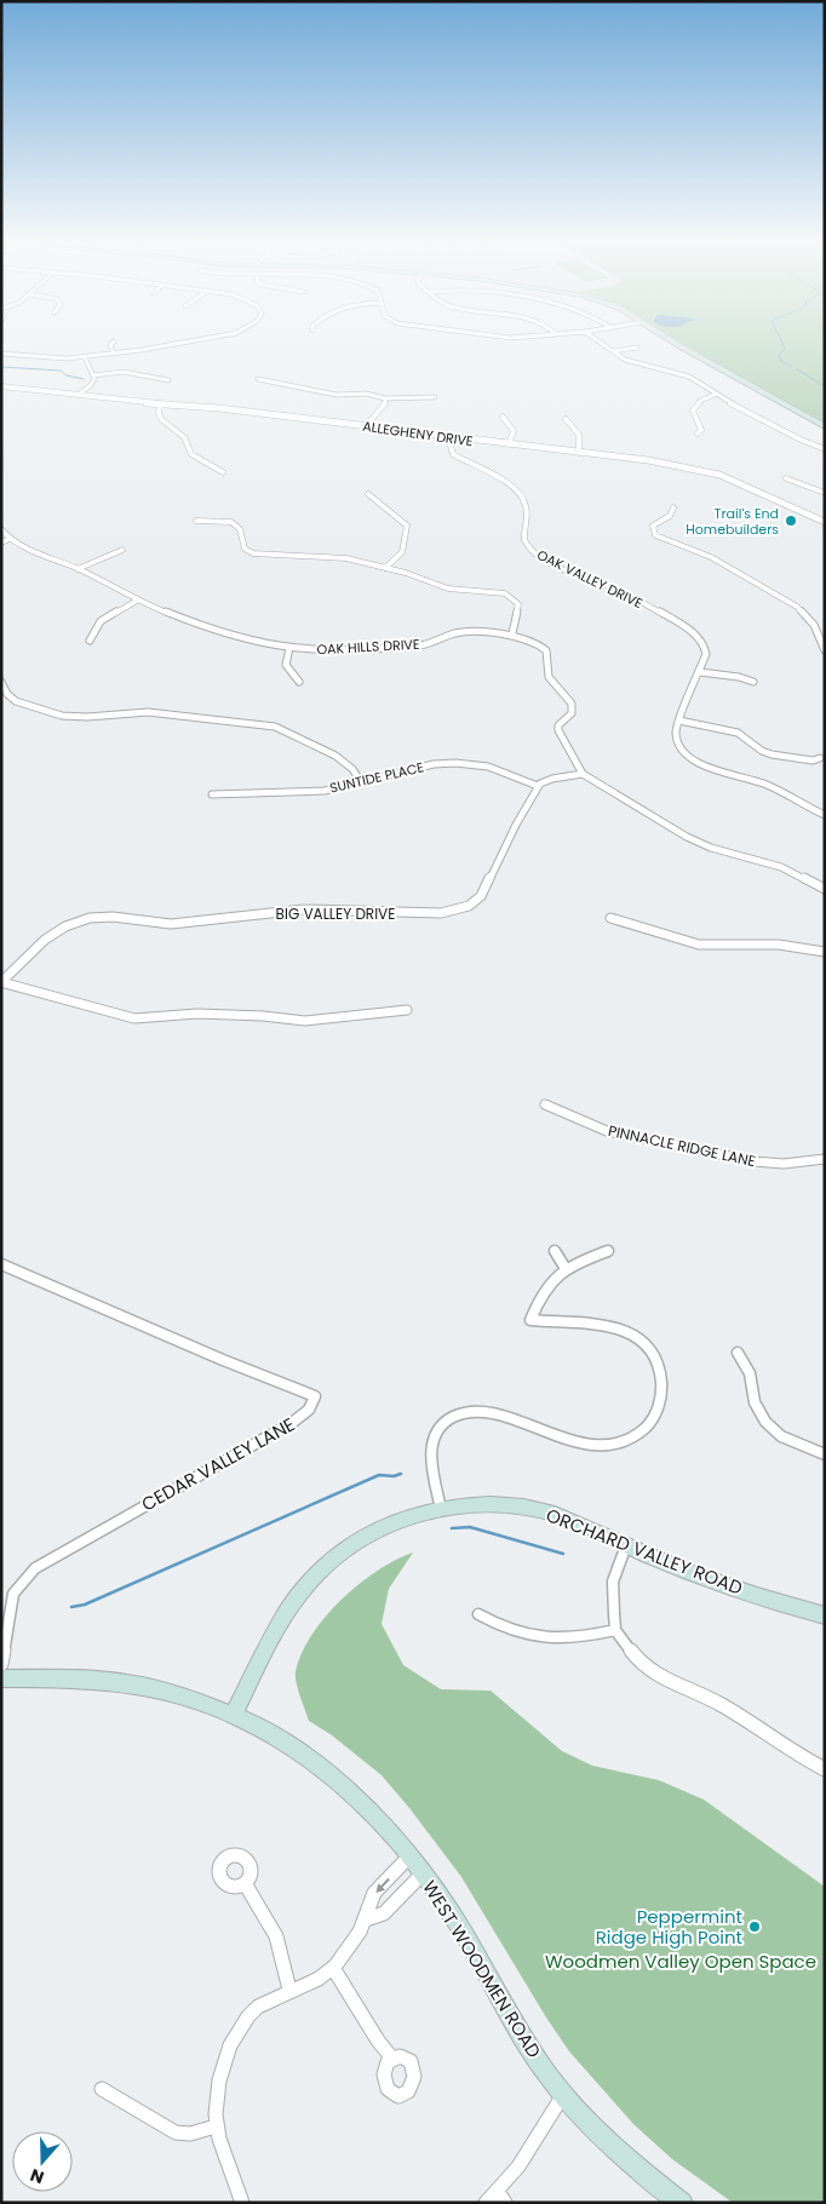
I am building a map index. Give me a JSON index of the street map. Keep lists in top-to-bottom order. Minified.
{"streets":{"main road":["ORCHARD VALLEY ROAD","WEST WOODMEN ROAD"],"street":["ALLEGHENY DRIVE","OAK VALLEY DRIVE","OAK HILLS DRIVE","SUNTIDE PLACE","BIG VALLEY DRIVE","PINNACLE RIDGE LANE","CEDAR VALLEY LANE"]},"crossings":[["ALLEGHENY DRIVE","OAK VALLEY DRIVE"],["SUNTIDE PLACE","BIG VALLEY DRIVE"],["ORCHARD VALLEY ROAD","WEST WOODMEN ROAD"]],"parks":["Woodmen Valley Open Space"],"places":["Trail's End Homebuilders","Peppermint Ridge High Point"],"north":"bottom"}
